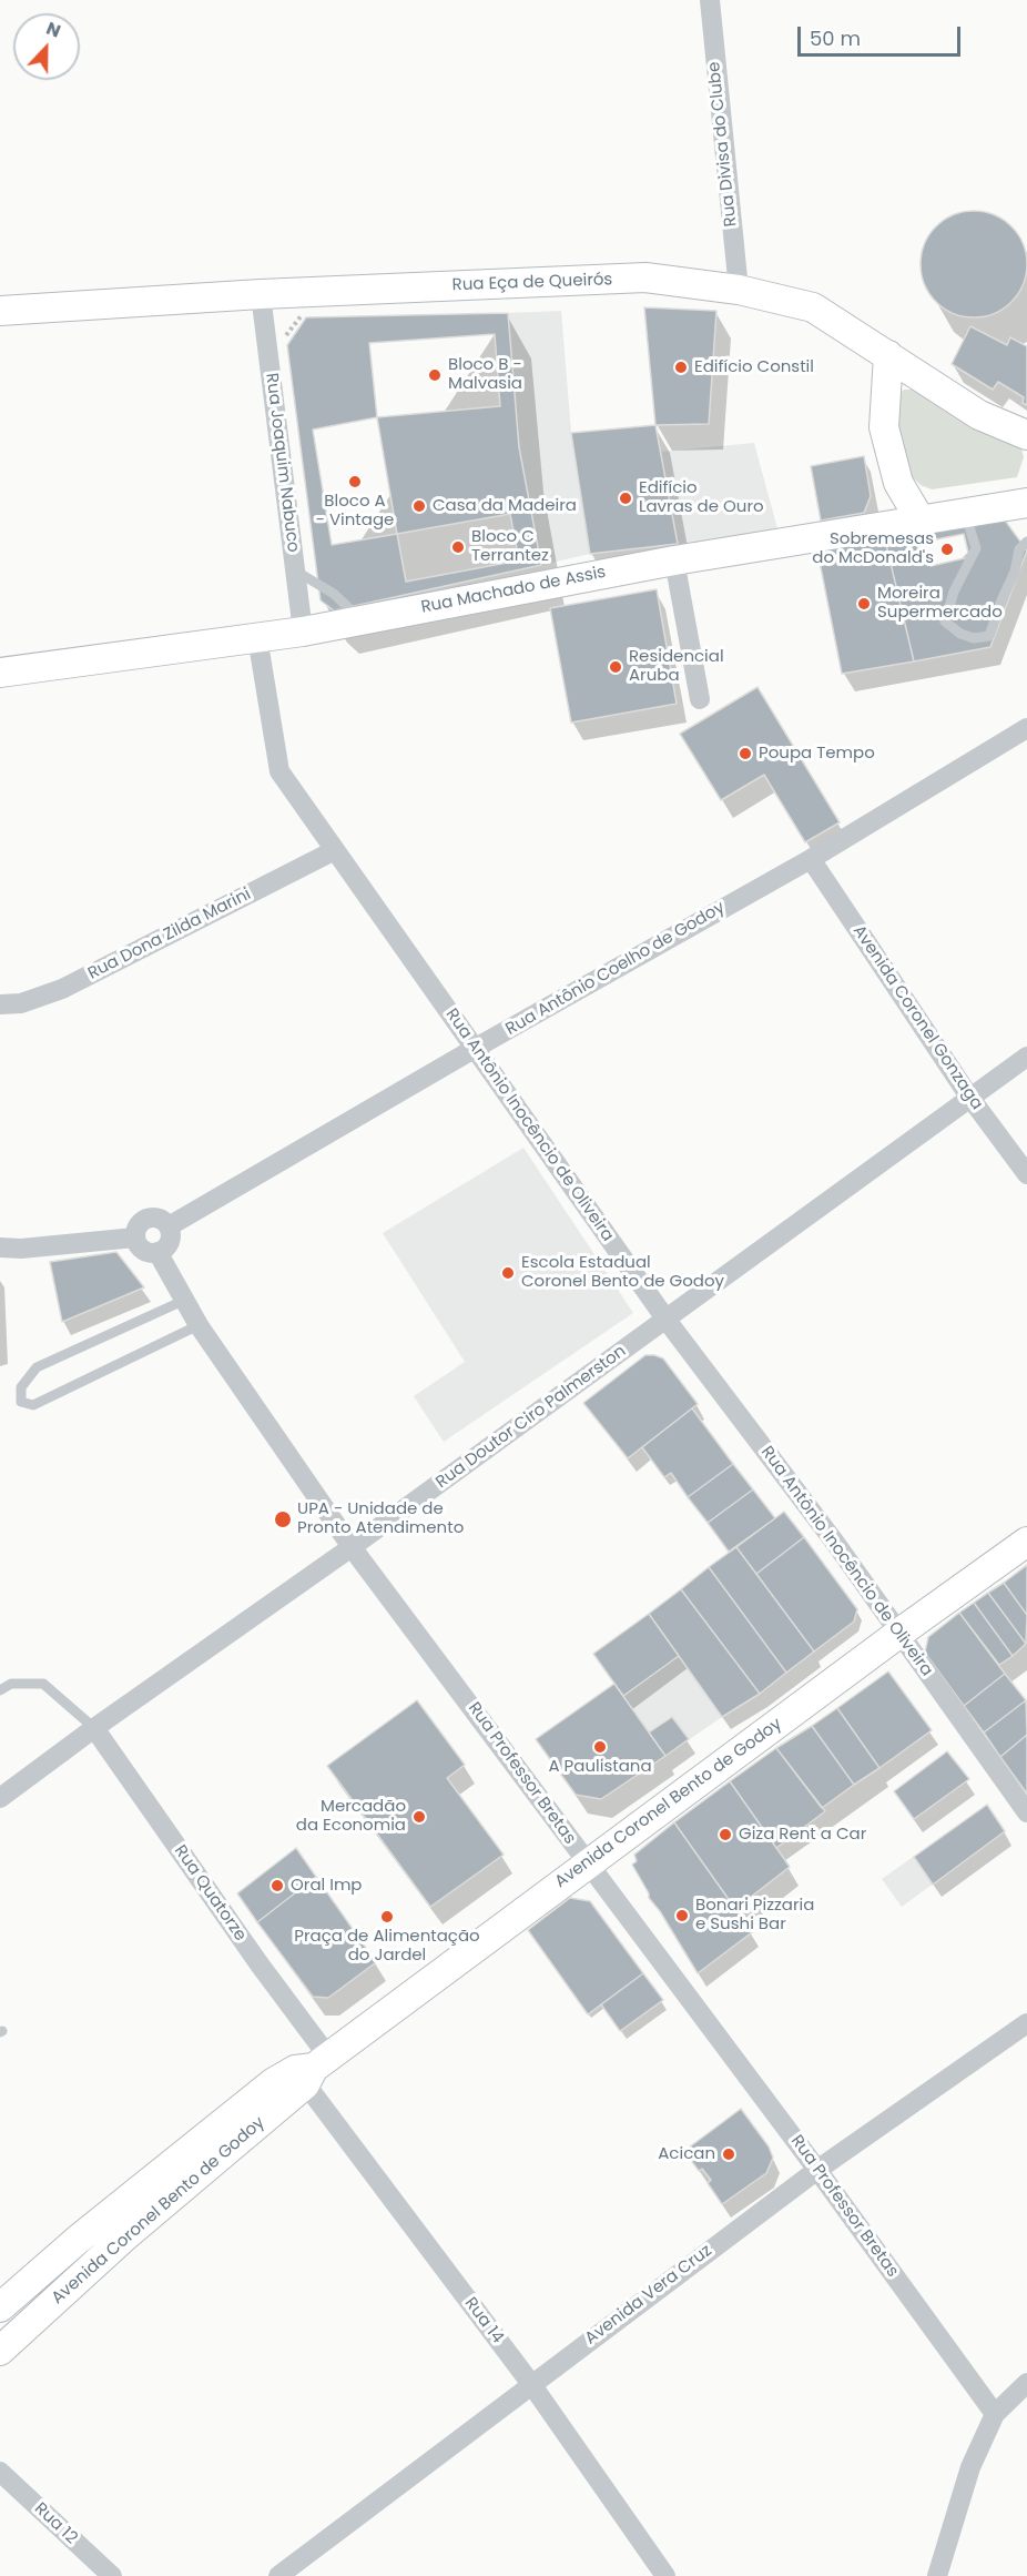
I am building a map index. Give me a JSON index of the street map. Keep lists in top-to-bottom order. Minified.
{"streets":{"main road":["Rua Eça de Queirós","Rua Machado de Assis","Avenida Coronel Bento de Godoy"],"street":["Rua Divisa do Clube","Rua Joaquim Nabuco","Rua Dona Zilda Marini","Rua Antônio Coelho de Godoy","Avenida Coronel Gonzaga","Rua Antônio Inocêncio de Oliveira","Rua Doutor Ciro Palmerston","Rua Professor Bretas","Rua Quatorze","Avenida Vera Cruz","Rua 14","Rua 12"]},"crossings":[["Rua Divisa do Clube","Rua Eça de Queirós"],["Rua Eça de Queirós","Rua Joaquim Nabuco"],["Rua Joaquim Nabuco","Rua Machado de Assis"],["Rua Machado de Assis","Rua Antônio Inocêncio de Oliveira"],["Rua Dona Zilda Marini","Rua Antônio Inocêncio de Oliveira"],["Rua Antônio Coelho de Godoy","Avenida Coronel Gonzaga"],["Rua Antônio Coelho de Godoy","Rua Antônio Inocêncio de Oliveira"],["Rua Antônio Coelho de Godoy","Rua Professor Bretas"],["Avenida Coronel Gonzaga","Rua Doutor Ciro Palmerston"],["Rua Antônio Inocêncio de Oliveira","Rua Doutor Ciro Palmerston"],["Rua Antônio Inocêncio de Oliveira","Avenida Coronel Bento de Godoy"],["Rua Doutor Ciro Palmerston","Rua Professor Bretas"],["Rua Doutor Ciro Palmerston","Rua Quatorze"],["Rua Professor Bretas","Avenida Coronel Bento de Godoy"],["Rua Professor Bretas","Avenida Vera Cruz"],["Avenida Coronel Bento de Godoy","Rua Quatorze"],["Avenida Coronel Bento de Godoy","Rua 14"],["Rua Quatorze","Rua 14"],["Avenida Vera Cruz","Rua 14"]],"places":["Edifício Constil","Bloco B - Malvasia","Bloco A - Vintage","Edifício Lavras de Ouro","Casa da Madeira","Bloco C Terrantez","Sobremesas do McDonald's","Moreira Supermercado","Residencial Aruba","Poupa Tempo","Escola Estadual Coronel Bento de Godoy","UPA - Unidade de Pronto Atendimento","A Paulistana","Mercadão da Economia","Giza Rent a Car","Oral Imp","Bonari Pizzaria e Sushi Bar","Praça de Alimentação do Jardel","Acican"],"scale_bar":"50 m","north":"top"}
